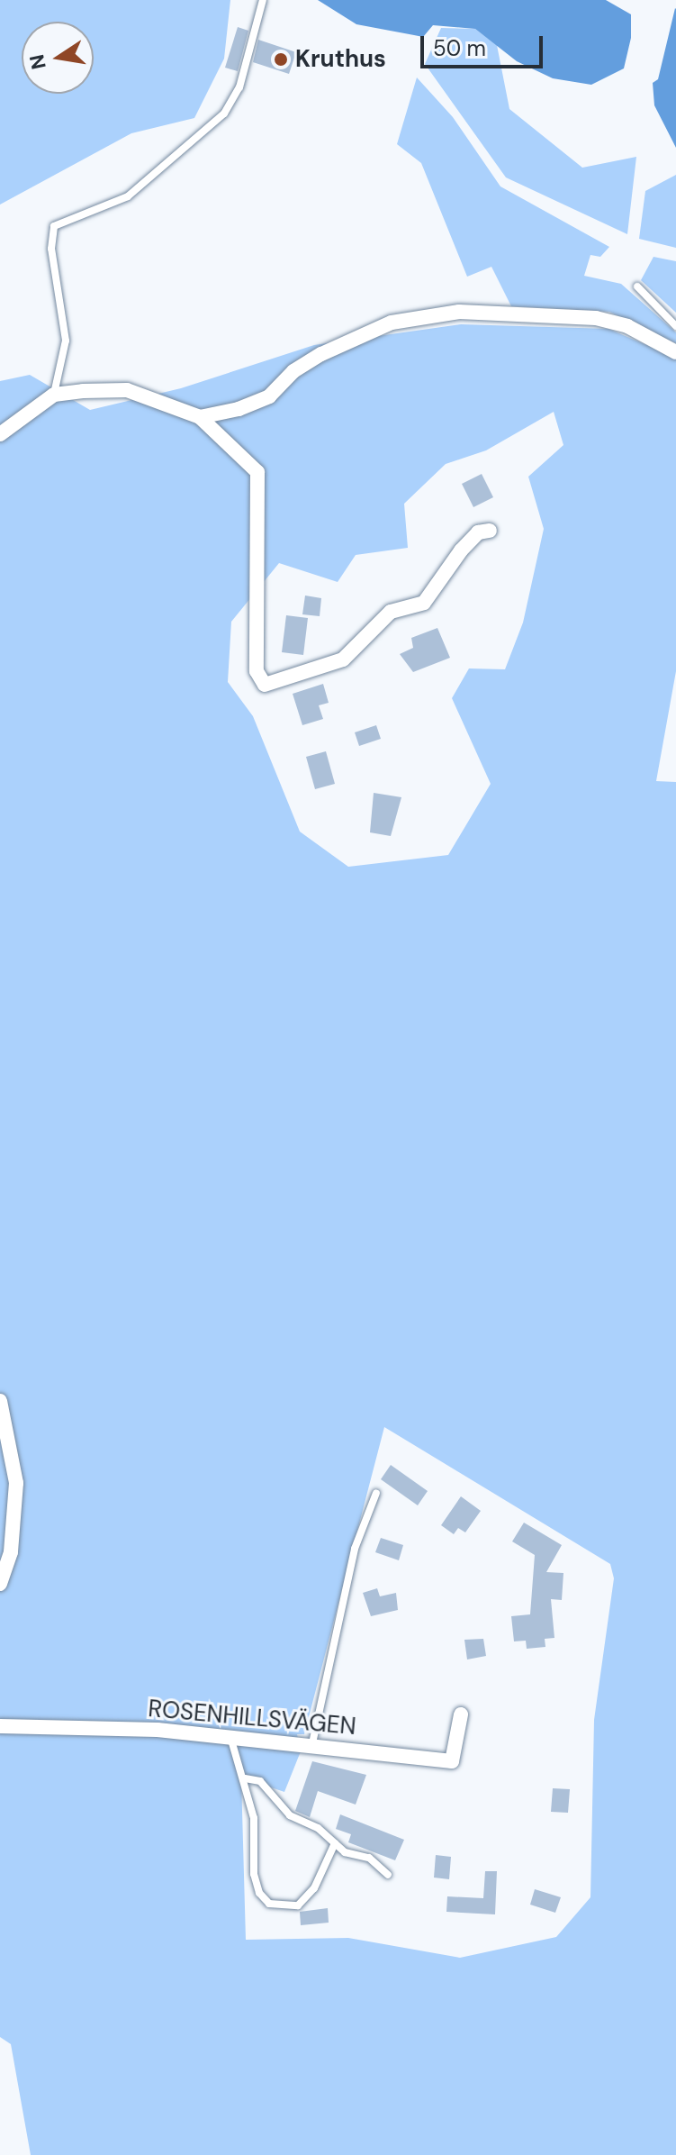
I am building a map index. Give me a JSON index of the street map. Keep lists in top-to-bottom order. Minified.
{"streets":{"street":["ROSENHILLSVÄGEN"]},"places":["Kruthus"],"scale_bar":"50 m","north":"left"}
